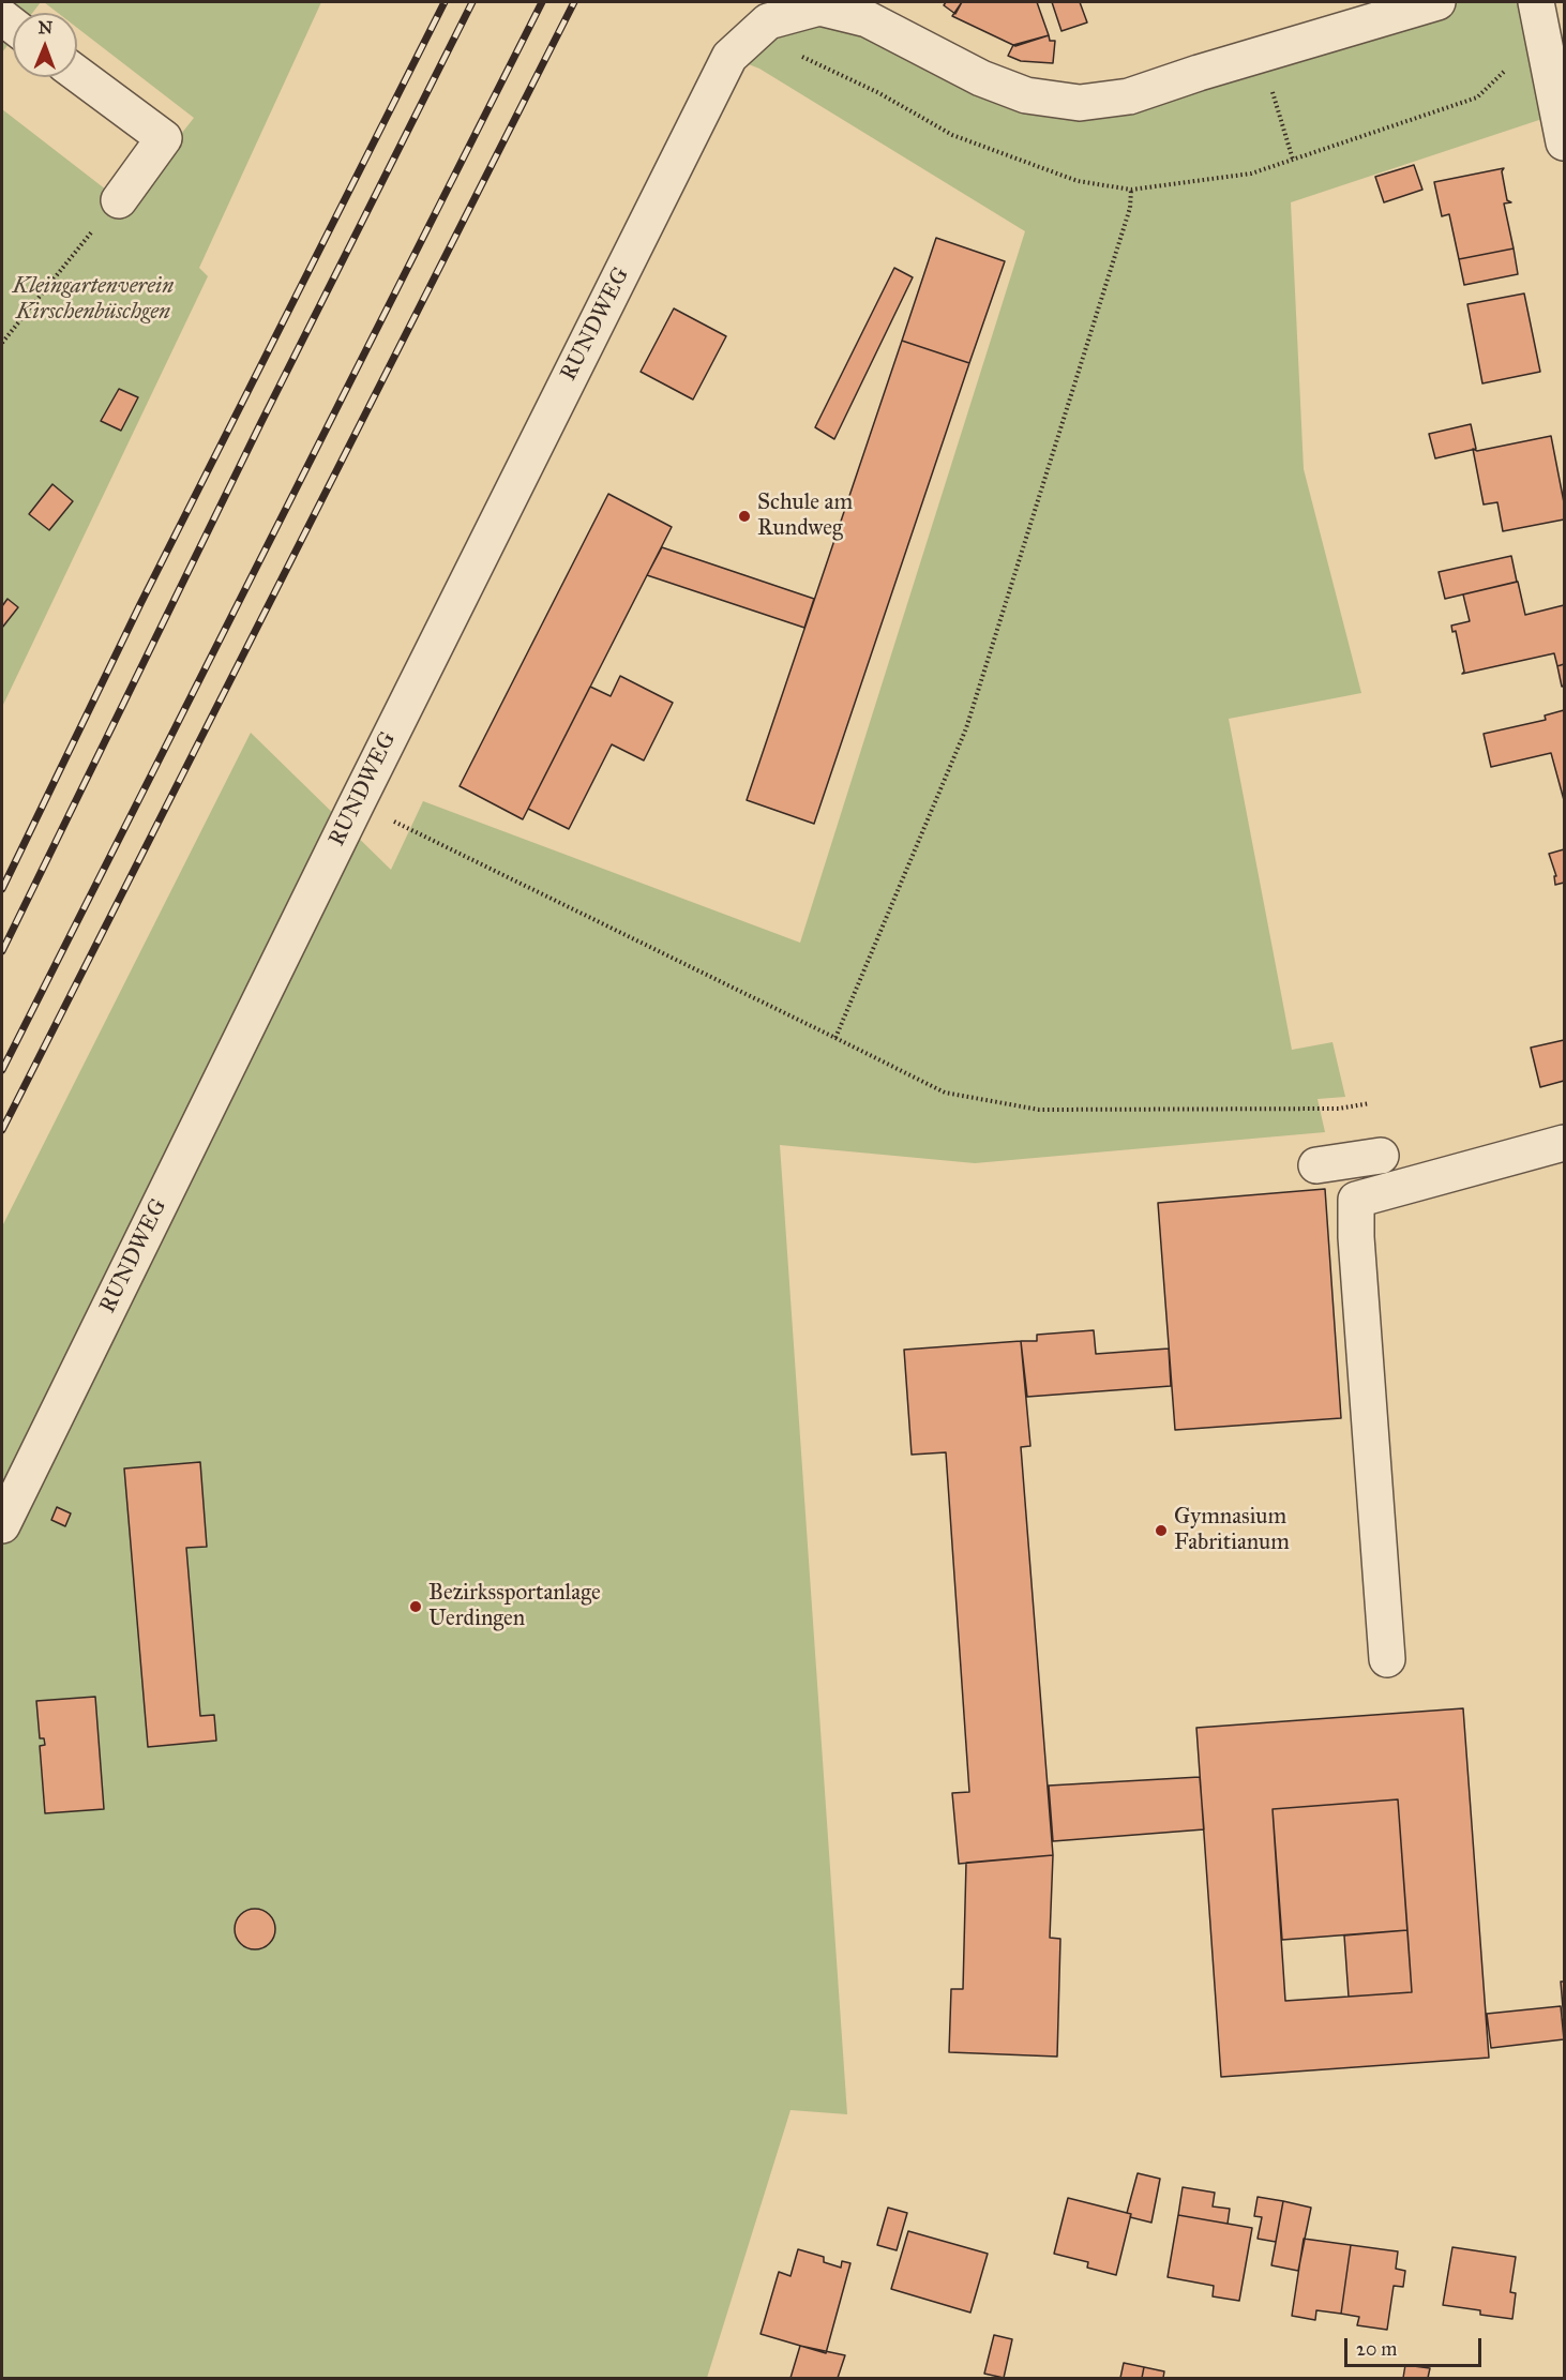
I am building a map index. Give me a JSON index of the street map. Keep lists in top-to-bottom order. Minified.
{"streets":{"street":["RUNDWEG"]},"parks":["Kleingartenverein Kirschenbüschgen"],"places":["Schule am Rundweg","Gymnasium Fabritianum","Bezirkssportanlage Uerdingen"],"scale_bar":"20 m","north":"top"}
